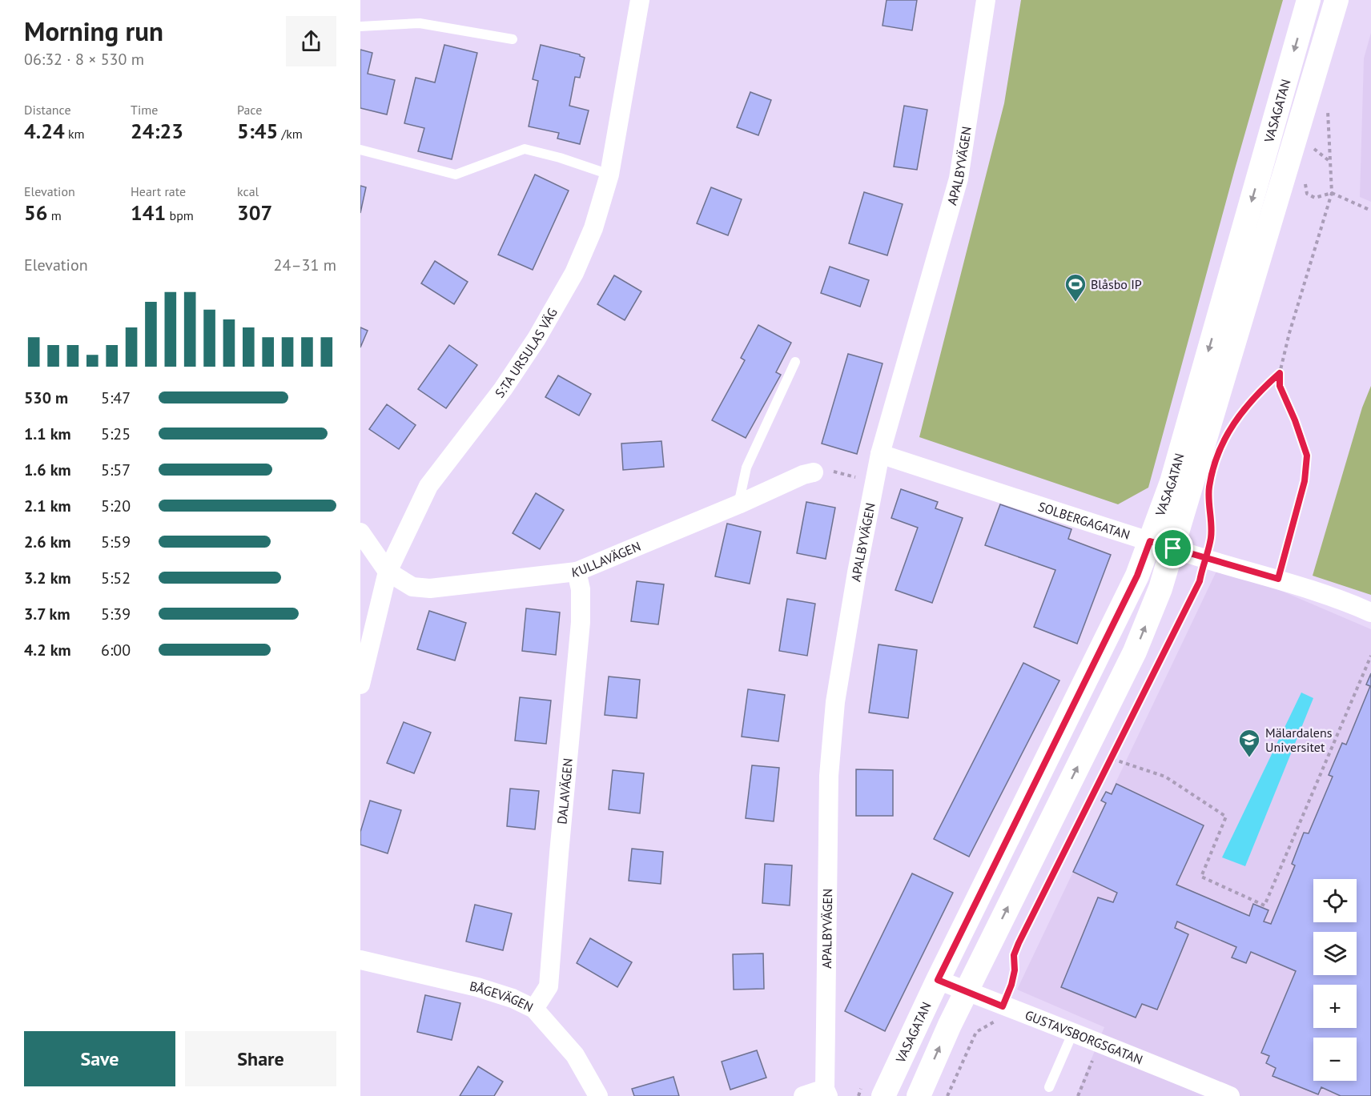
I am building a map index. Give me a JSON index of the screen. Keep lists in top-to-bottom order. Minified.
{"streets":{"street":["VASAGATAN","APALBYVÄGEN","S:TA URSULAS VÄG","SOLBERGAGATAN","KULLAVÄGEN","DALAVÄGEN","BÅGEVÄGEN","GUSTAVSBORGSGATAN"]},"crossings":[["VASAGATAN","SOLBERGAGATAN"],["VASAGATAN","GUSTAVSBORGSGATAN"],["APALBYVÄGEN","SOLBERGAGATAN"],["S:TA URSULAS VÄG","KULLAVÄGEN"],["KULLAVÄGEN","DALAVÄGEN"],["DALAVÄGEN","BÅGEVÄGEN"]],"places":{"sports":["Blåsbo IP"],"school or university":["Mälardalens Universitet"]},"page":{"heading":["Morning run","06:32 · 8 × 530 m"],"stats":[["Distance","4.24 km"],["Time","24:23"],["Pace","5:45 /km"],["Elevation","56 m"],["Heart rate","141 bpm"],["kcal","307"]],"chart":["Elevation","24–31 m"],"list":[{"name":"530 m","note":"5:47"},{"name":"1.1 km","note":"5:25"},{"name":"1.6 km","note":"5:57"},{"name":"2.1 km","note":"5:20"},{"name":"2.6 km","note":"5:59"},{"name":"3.2 km","note":"5:52"},{"name":"3.7 km","note":"5:39"},{"name":"4.2 km","note":"6:00"}],"map_buttons":["+","−"],"buttons":["Save","Share"]}}
